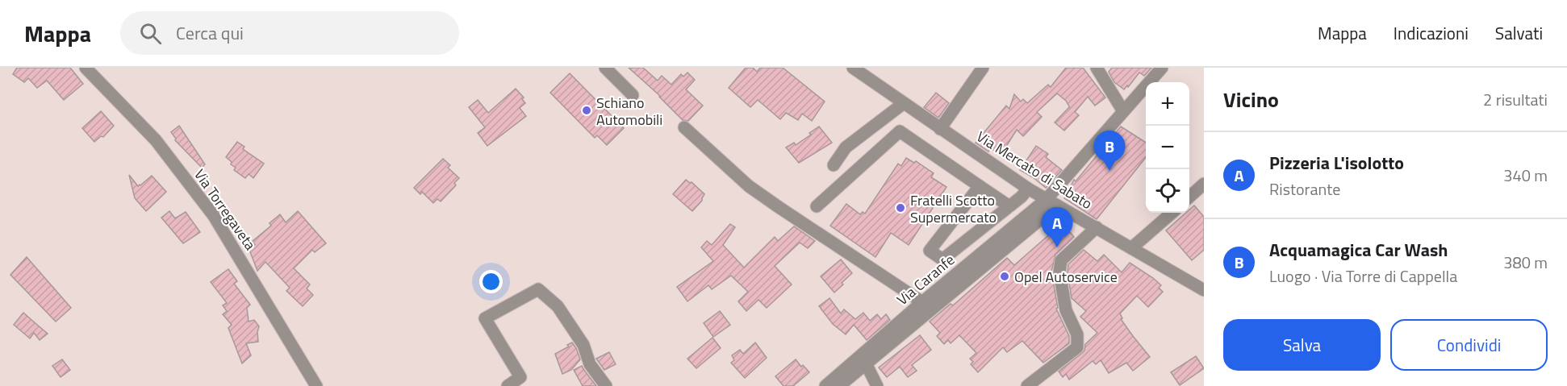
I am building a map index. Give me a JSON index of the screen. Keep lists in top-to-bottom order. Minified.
{"streets":{"street":["Via Mercato di Sabato","Via Torregaveta","Via Caranfe"]},"crossings":[["Via Mercato di Sabato","Via Caranfe"]],"places":["Schiano Automobili","Fratelli Scotto Supermercato","Opel Autoservice"],"page":{"header":"Mappa","search":"Cerca qui","nav":["Mappa","Indicazioni","Salvati"],"heading":["Vicino","2 risultati"],"map_buttons":["+","−"],"pins":["B","A"],"list":[{"mark":"A","name":"Pizzeria L'isolotto","note":"Ristorante","value":"340 m"},{"mark":"B","name":"Acquamagica Car Wash","note":"Luogo · Via Torre di Cappella","value":"380 m"}],"buttons":["Salva","Condividi"]}}
